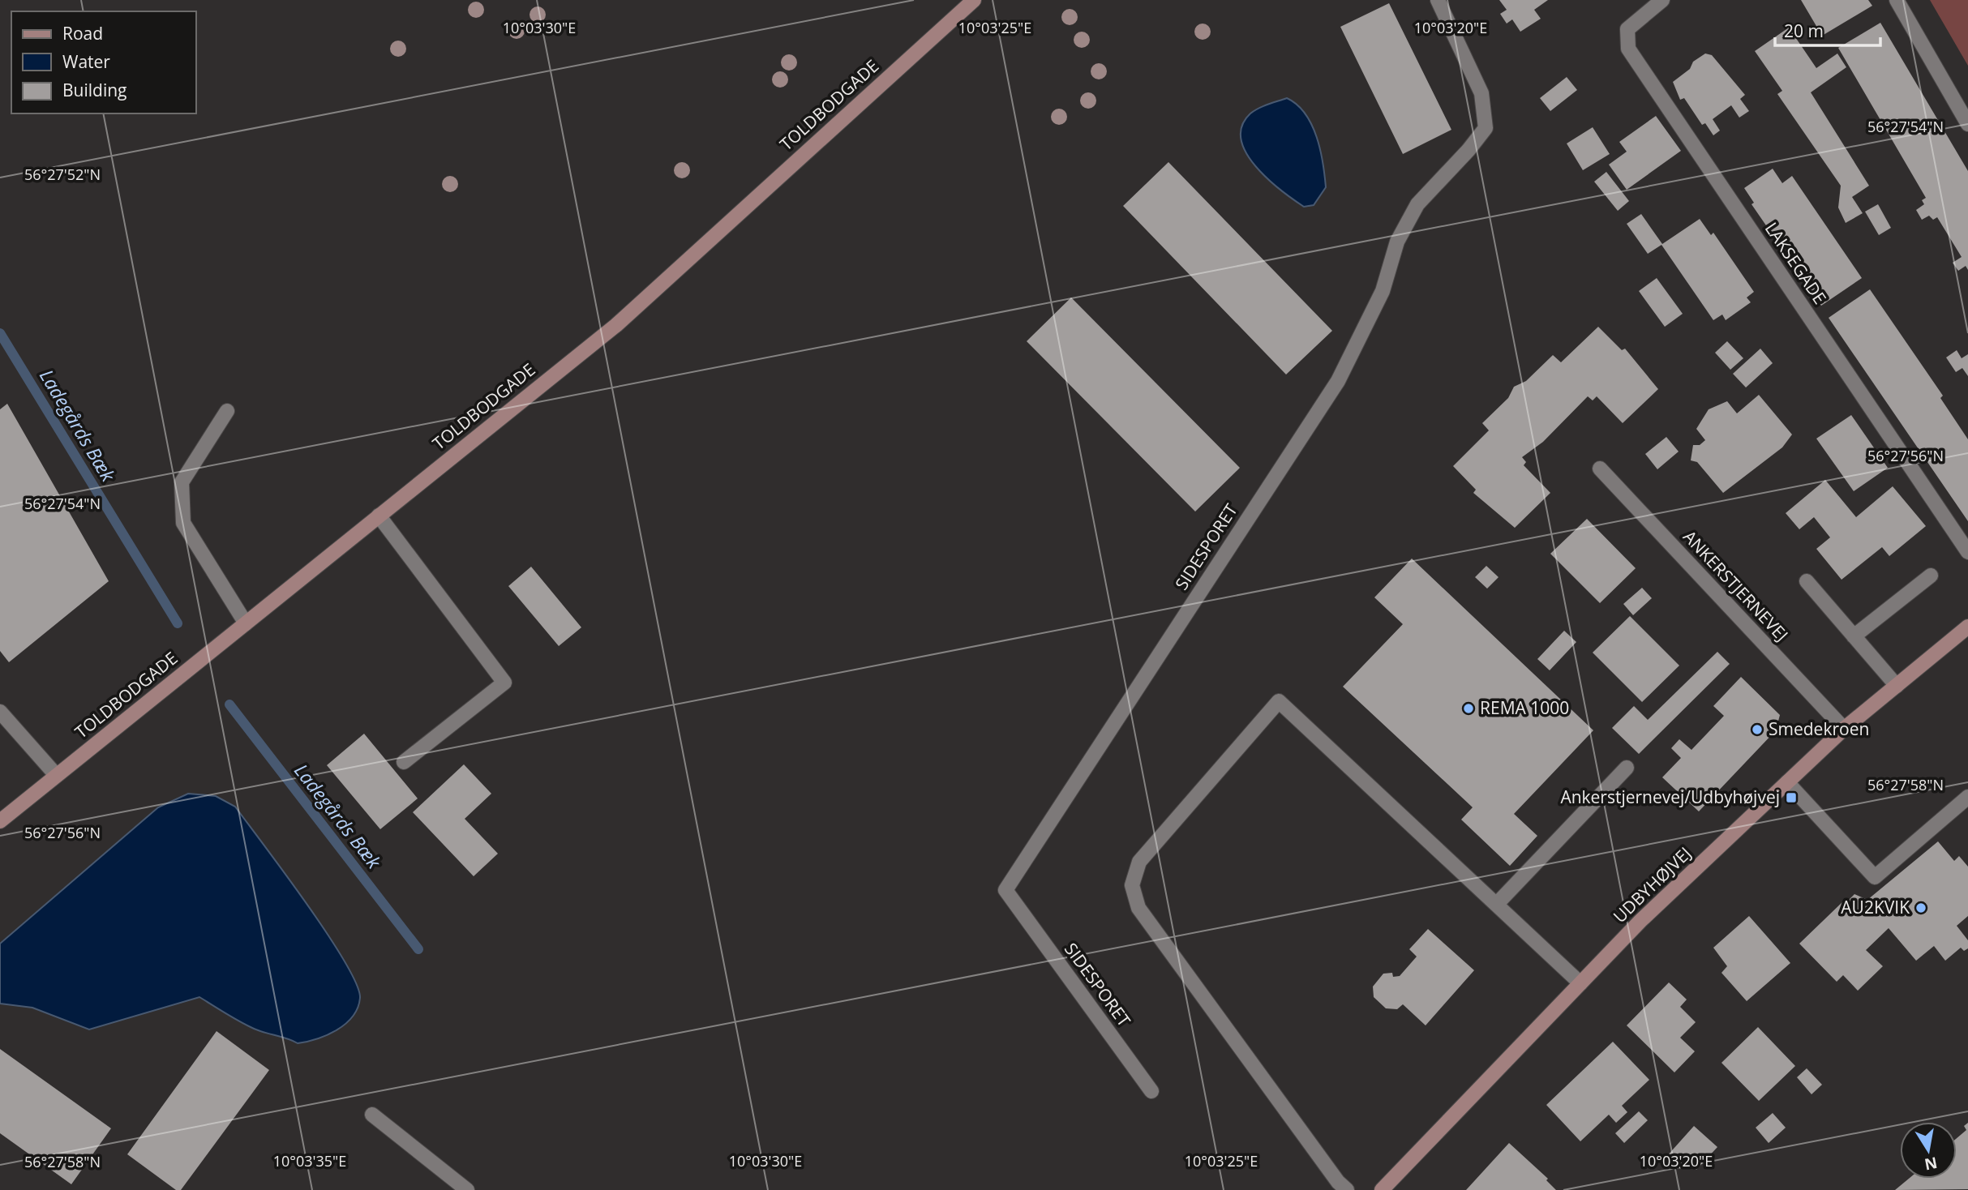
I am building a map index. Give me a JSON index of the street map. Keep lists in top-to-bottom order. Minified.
{"streets":{"street":["TOLDBODGADE","LAKSEGADE","SIDESPORET","ANKERSTJERNEVEJ","UDBYHØJVEJ"]},"crossings":[["ANKERSTJERNEVEJ","UDBYHØJVEJ"]],"water":["Ladegårds Bæk"],"places":{"other":["REMA 1000","Smedekroen","AU2KVIK"],"transit":["Ankerstjernevej/Udbyhøjvej"]},"legend":["Road","Water","Building"],"scale_bar":"20 m","north":"bottom","coordinates":["10°03'30\"E","10°03'25\"E","10°03'20\"E","56°27'54\"N","56°27'52\"N","56°27'56\"N","56°27'58\"N","10°03'35\"E"]}
